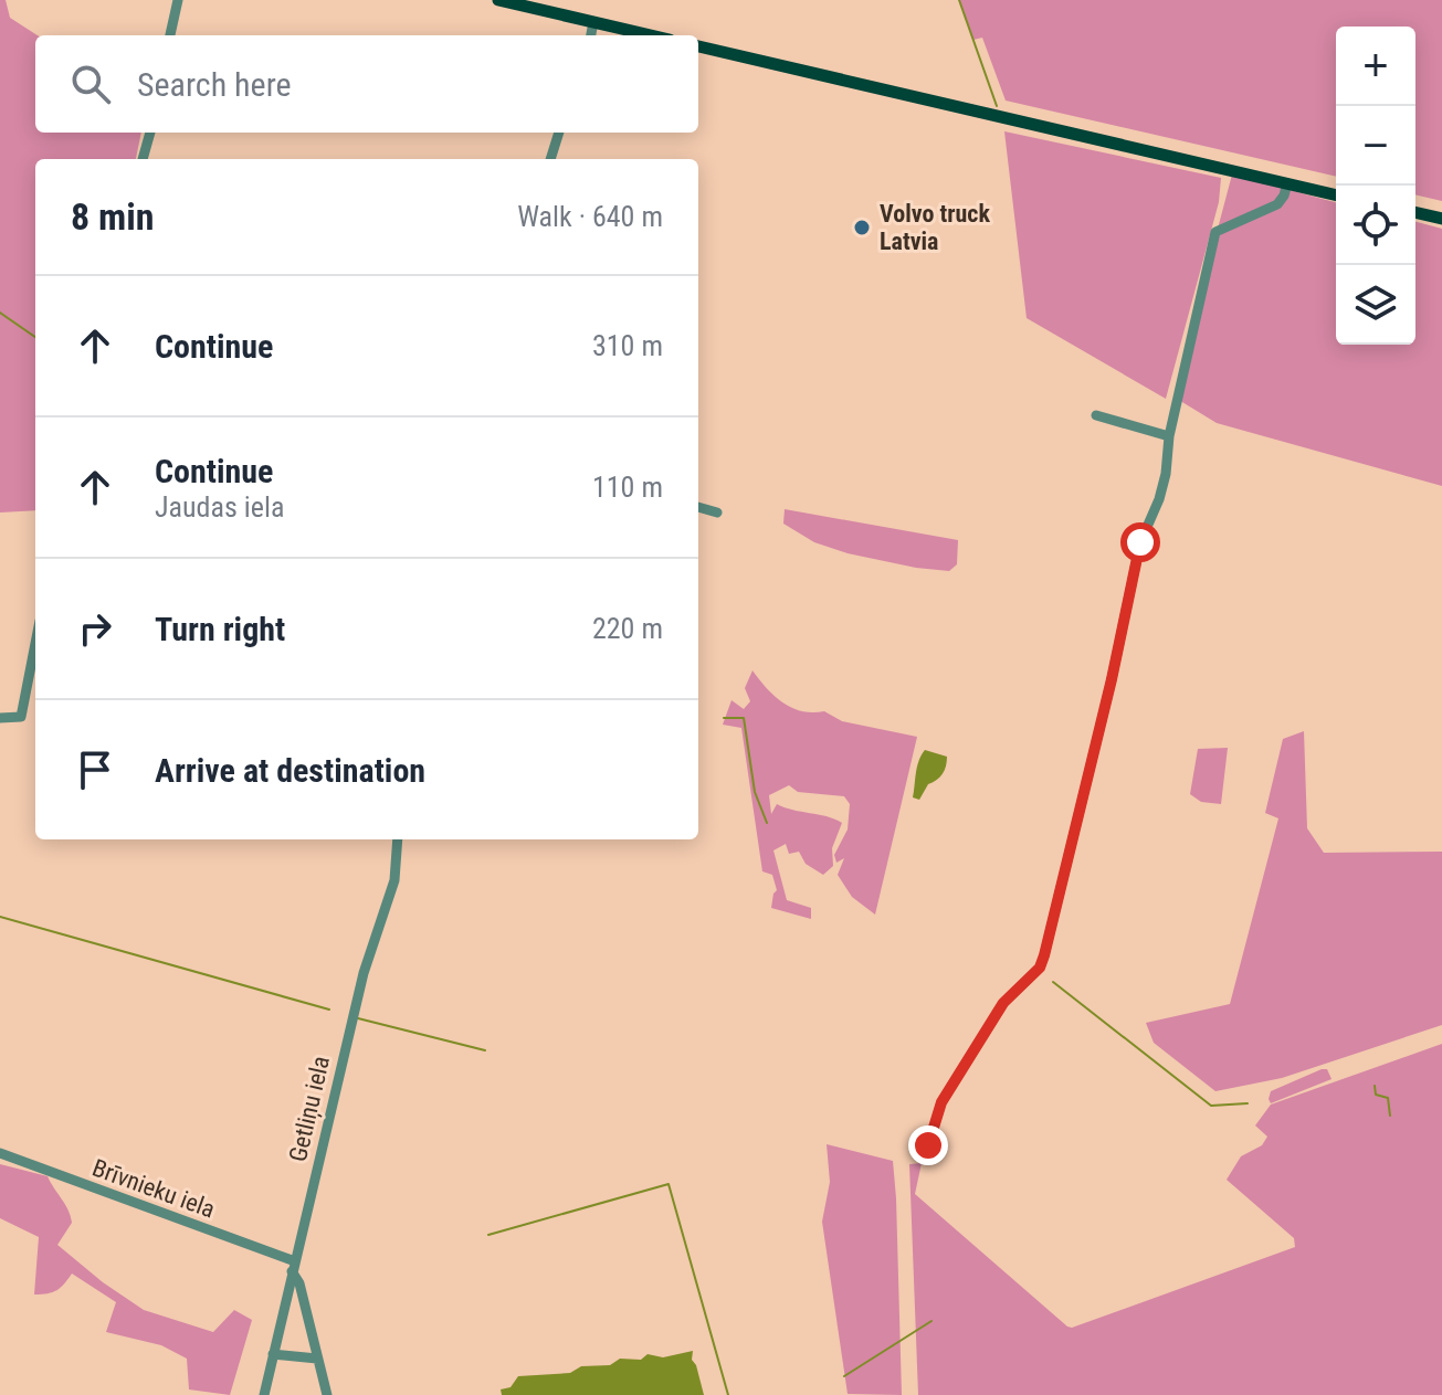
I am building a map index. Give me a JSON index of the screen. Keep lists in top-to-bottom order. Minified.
{"streets":{"street":["Getliņu iela","Brīvnieku iela"]},"crossings":[["Getliņu iela","Brīvnieku iela"]],"places":["Volvo truck Latvia"],"page":{"map_buttons":["+","−"],"search":"Search here","heading":["8 min","Walk · 640 m"],"list":[["Continue","310 m"],["Continue","Jaudas iela","110 m"],["Turn right","220 m"],"Arrive at destination"]}}
